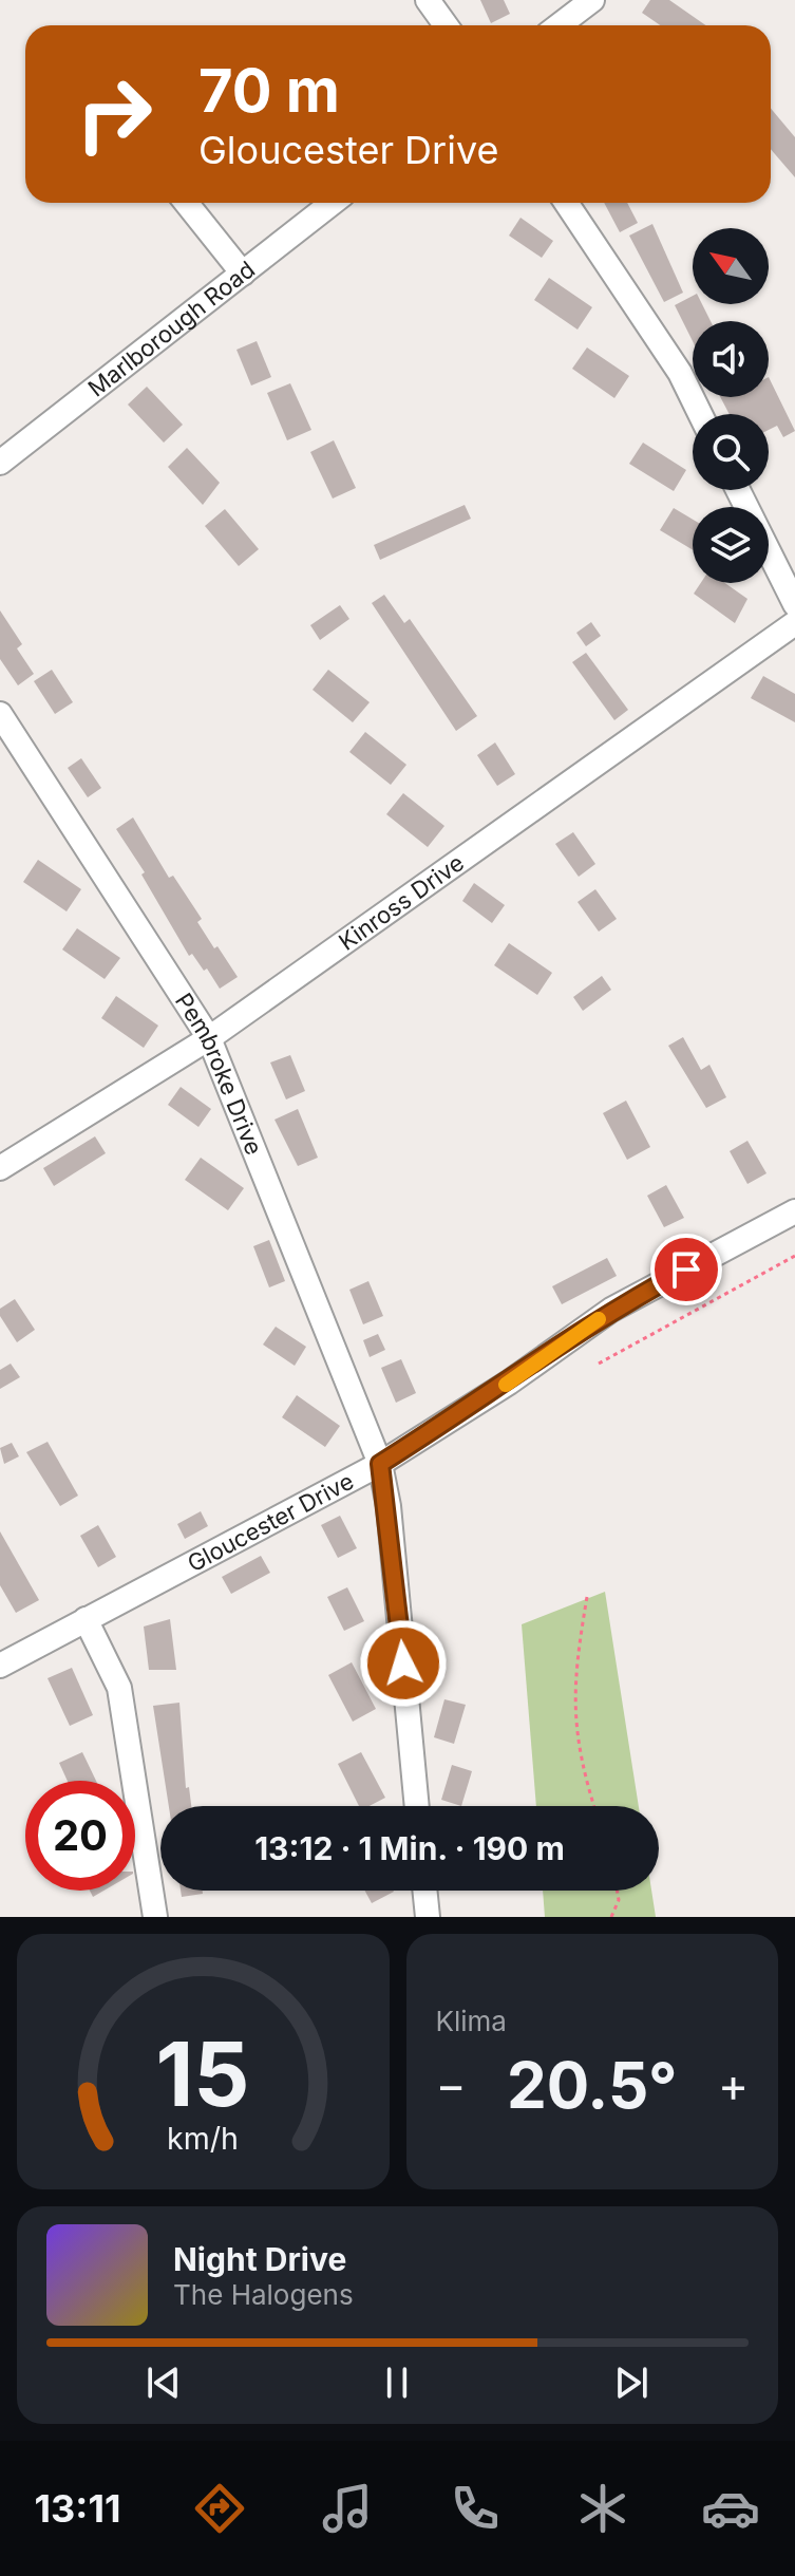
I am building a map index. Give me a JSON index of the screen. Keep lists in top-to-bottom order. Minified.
{"streets":{"lane":["Marlborough Road","Kinross Drive","Pembroke Drive","Gloucester Drive"]},"crossings":[["Kinross Drive","Pembroke Drive"],["Pembroke Drive","Gloucester Drive"]],"north":"top left","page":{"turn":["70 m","Gloucester Drive"],"limit":"20","trip":"13:12 · 1 Min. · 190 m","tile":"Klima","heat":["−","20.5°","+"],"song":["Night Drive","The Halogens"],"tabs":"13:11","gauge":["15","km/h"]}}
